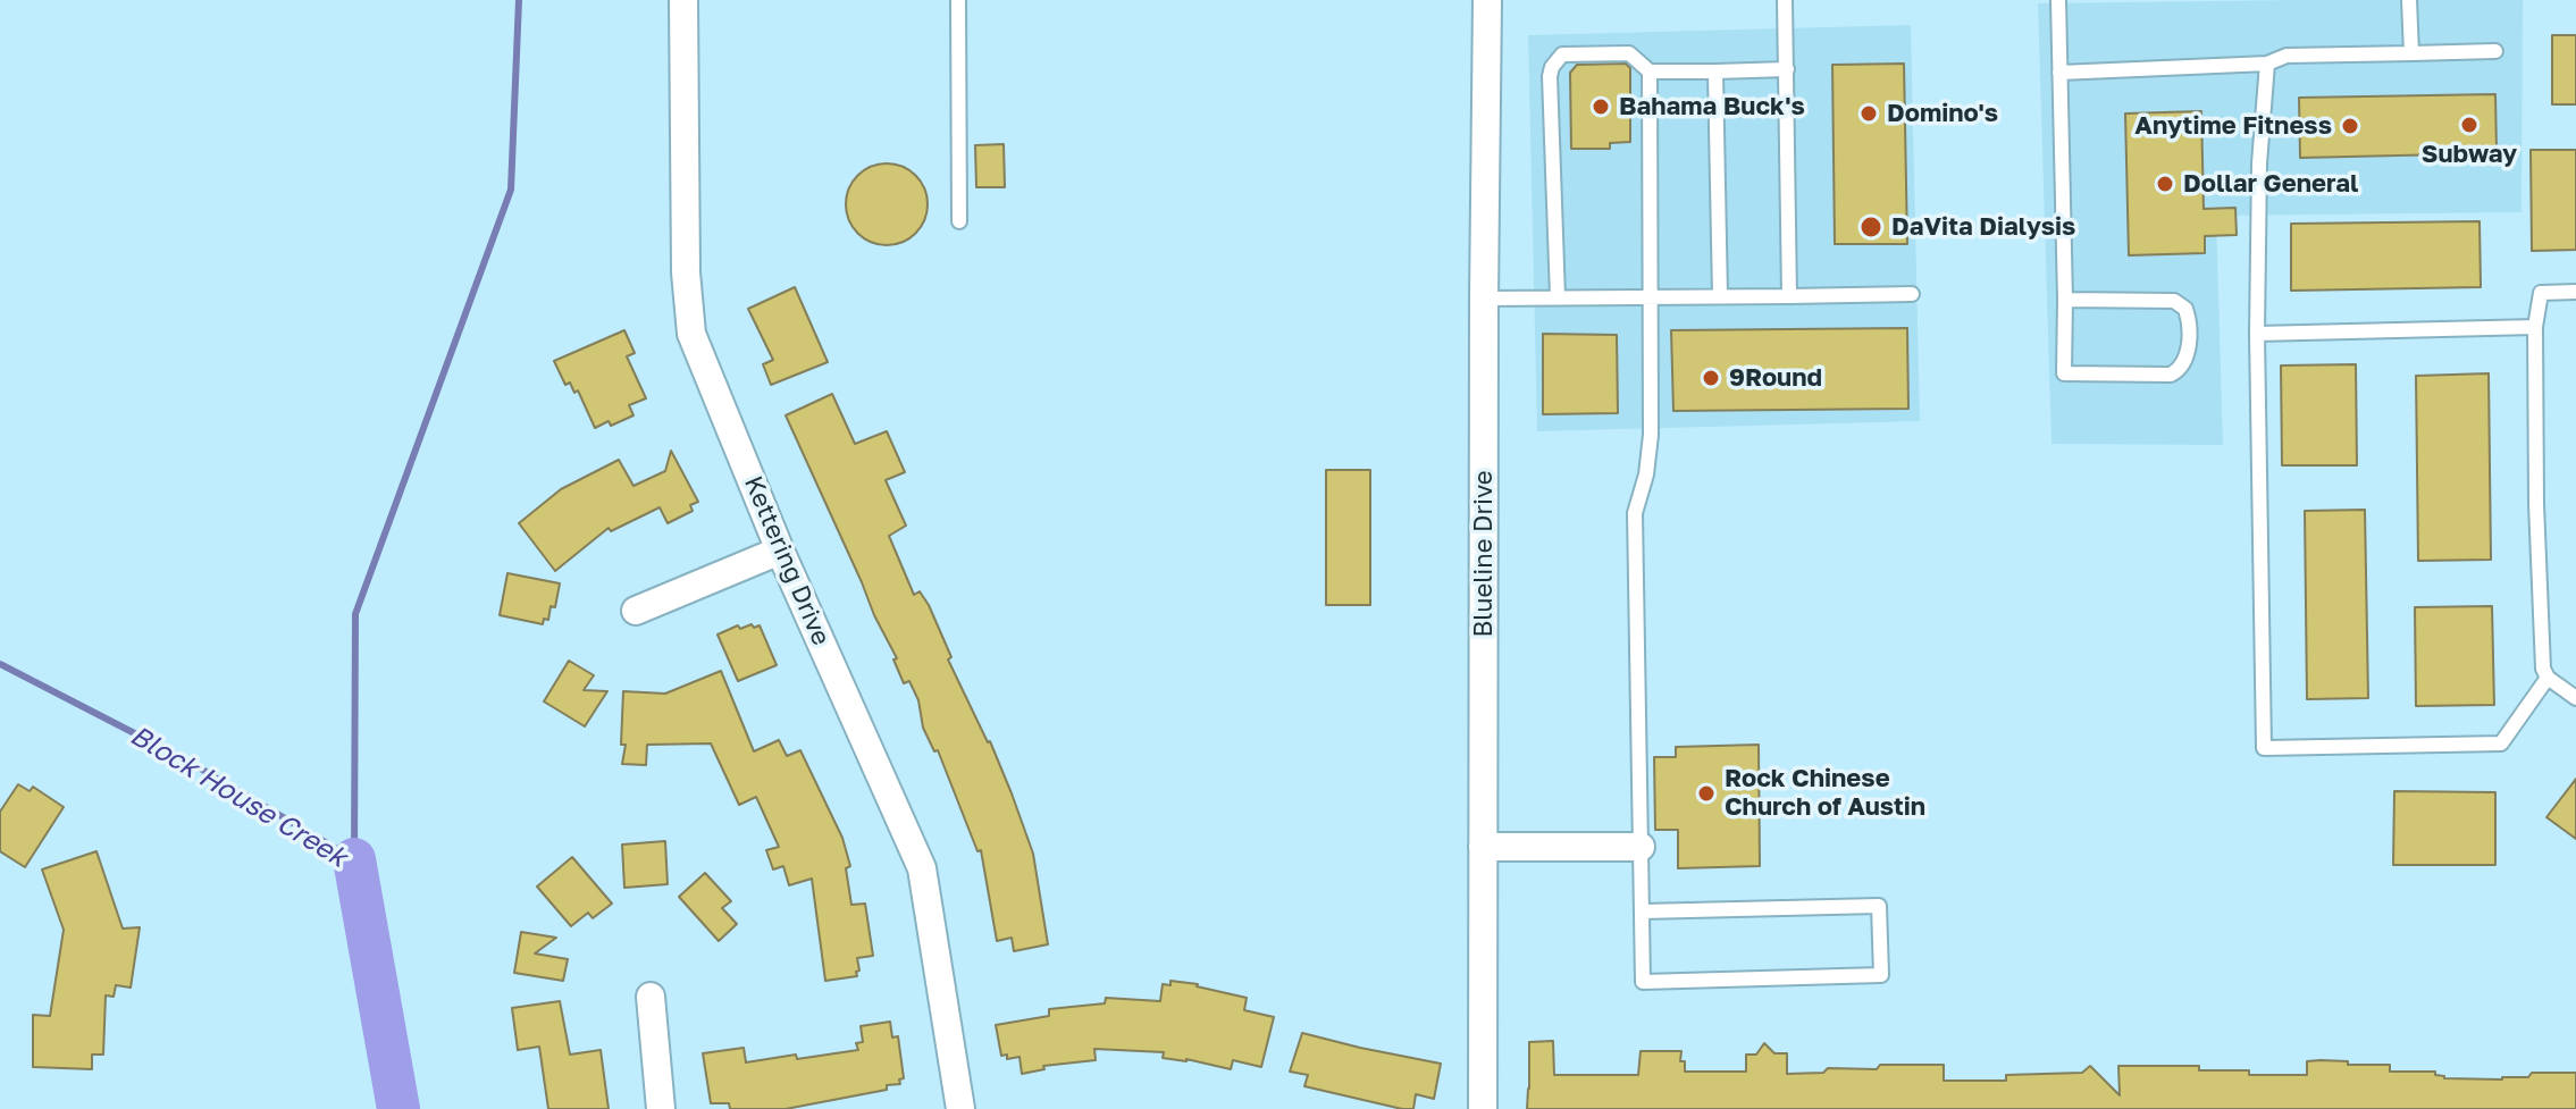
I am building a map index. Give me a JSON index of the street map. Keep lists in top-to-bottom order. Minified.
{"streets":{"street":["Blueline Drive","Kettering Drive"]},"water":["Block House Creek"],"places":["Bahama Buck's","Domino's","Subway","Anytime Fitness","Dollar General","DaVita Dialysis","9Round","Rock Chinese Church of Austin"]}
